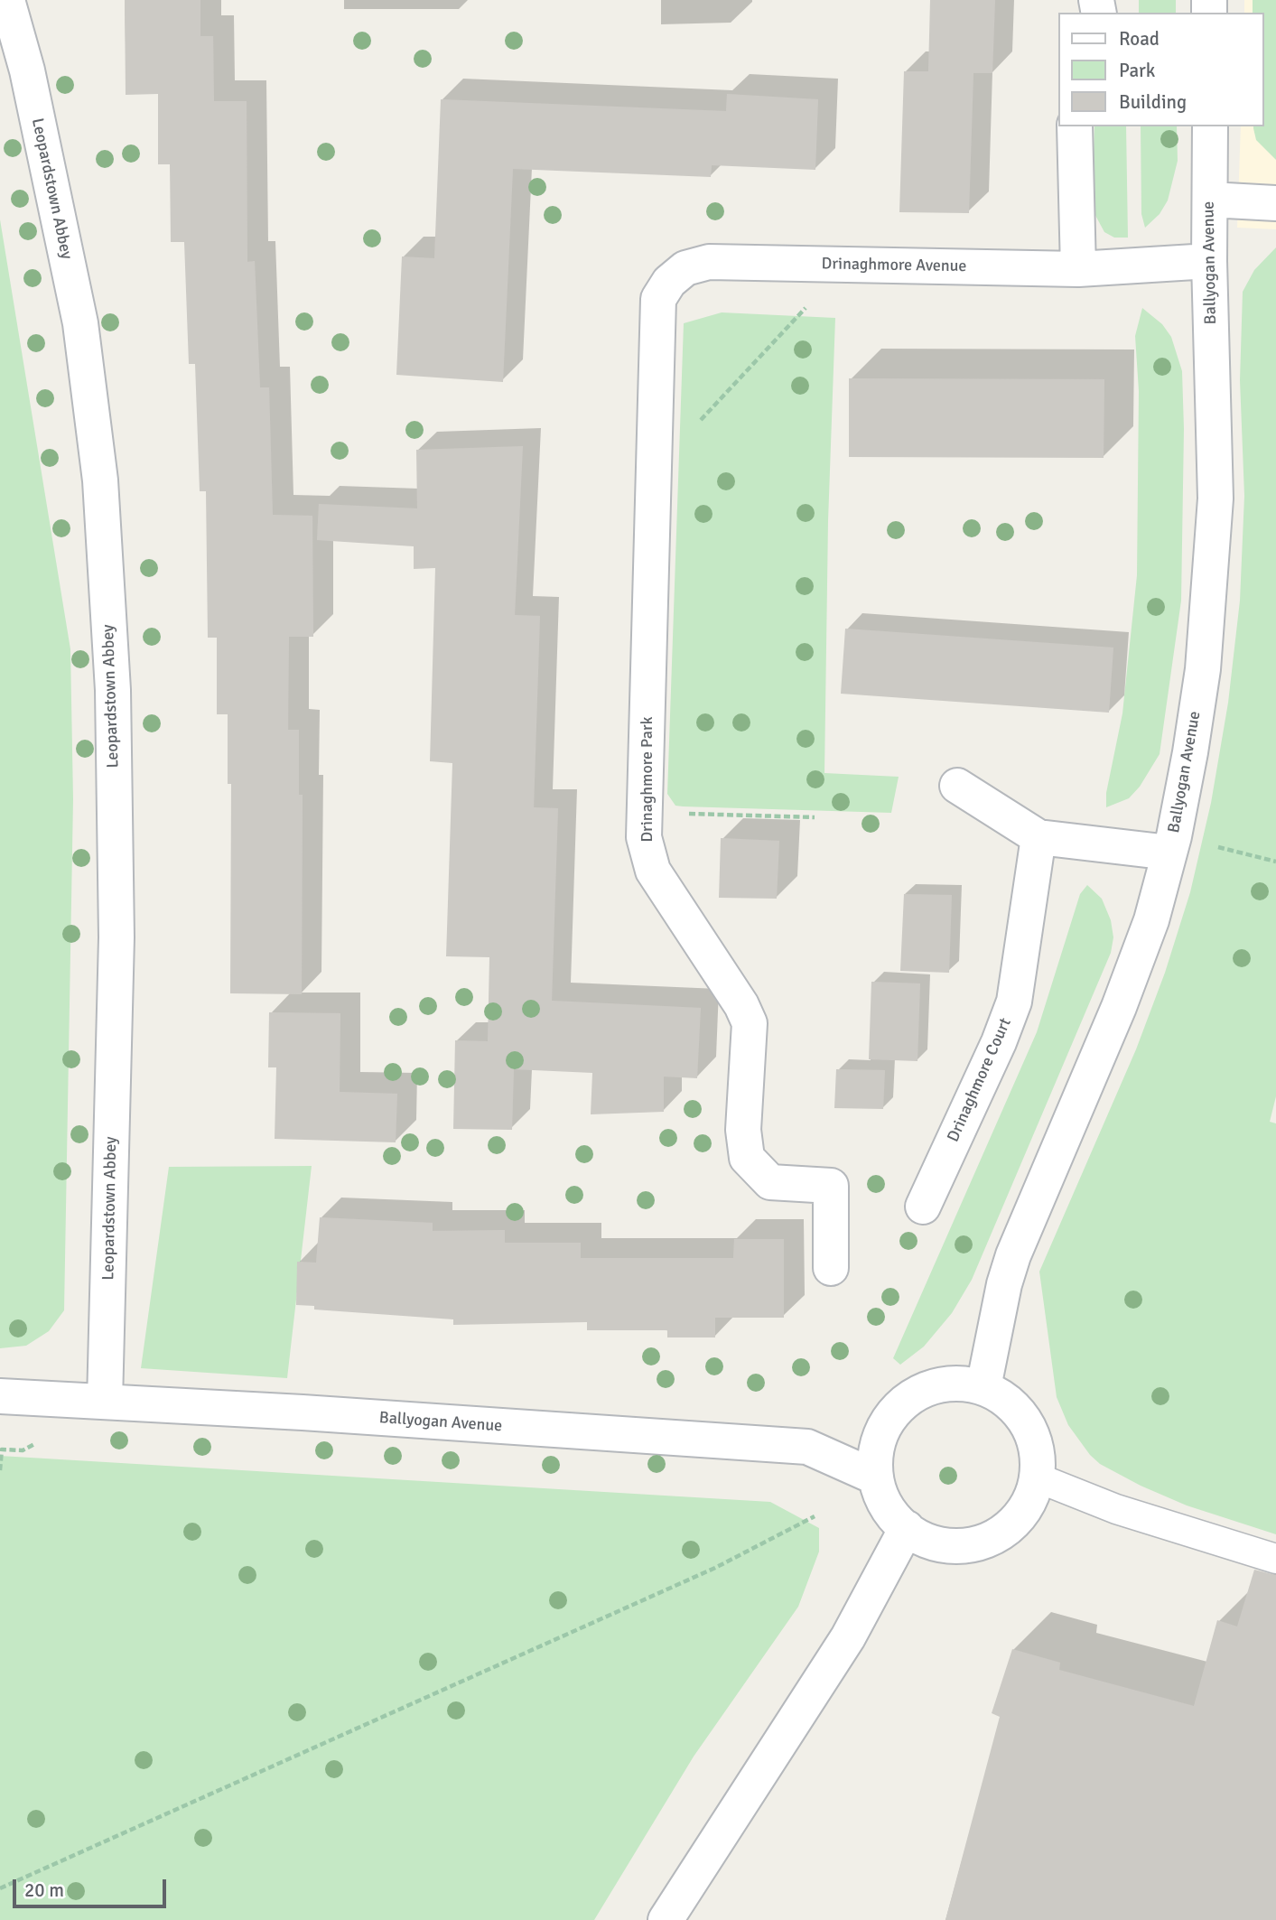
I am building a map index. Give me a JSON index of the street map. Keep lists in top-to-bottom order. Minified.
{"streets":{"street":["Leopardstown Abbey","Ballyogan Avenue","Drinaghmore Avenue","Drinaghmore Park","Drinaghmore Court"]},"crossings":[["Leopardstown Abbey","Ballyogan Avenue"],["Ballyogan Avenue","Drinaghmore Avenue"],["Drinaghmore Avenue","Drinaghmore Park"]],"legend":["Road","Park","Building"],"scale_bar":"20 m"}
